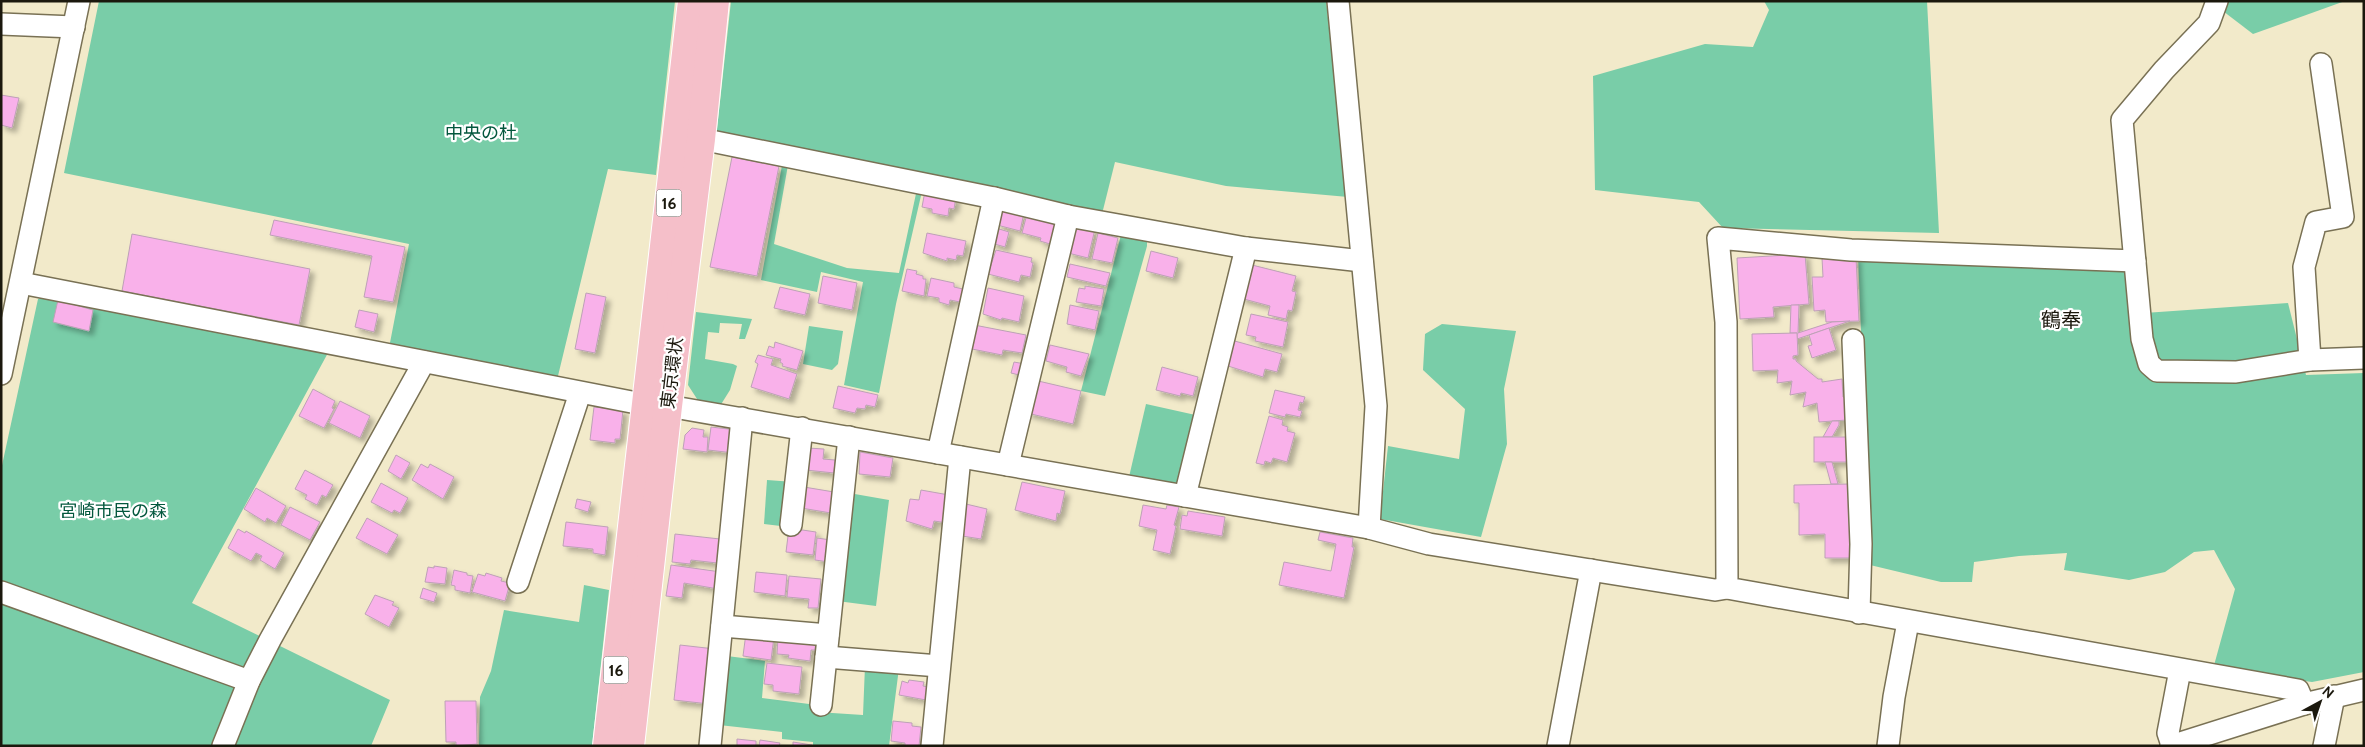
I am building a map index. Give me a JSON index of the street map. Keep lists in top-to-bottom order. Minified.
{"streets":{"highway":["16","東京環状"]},"districts":["鶴奉"],"parks":["中央の杜","宮崎市民の森"],"north":"top right"}
